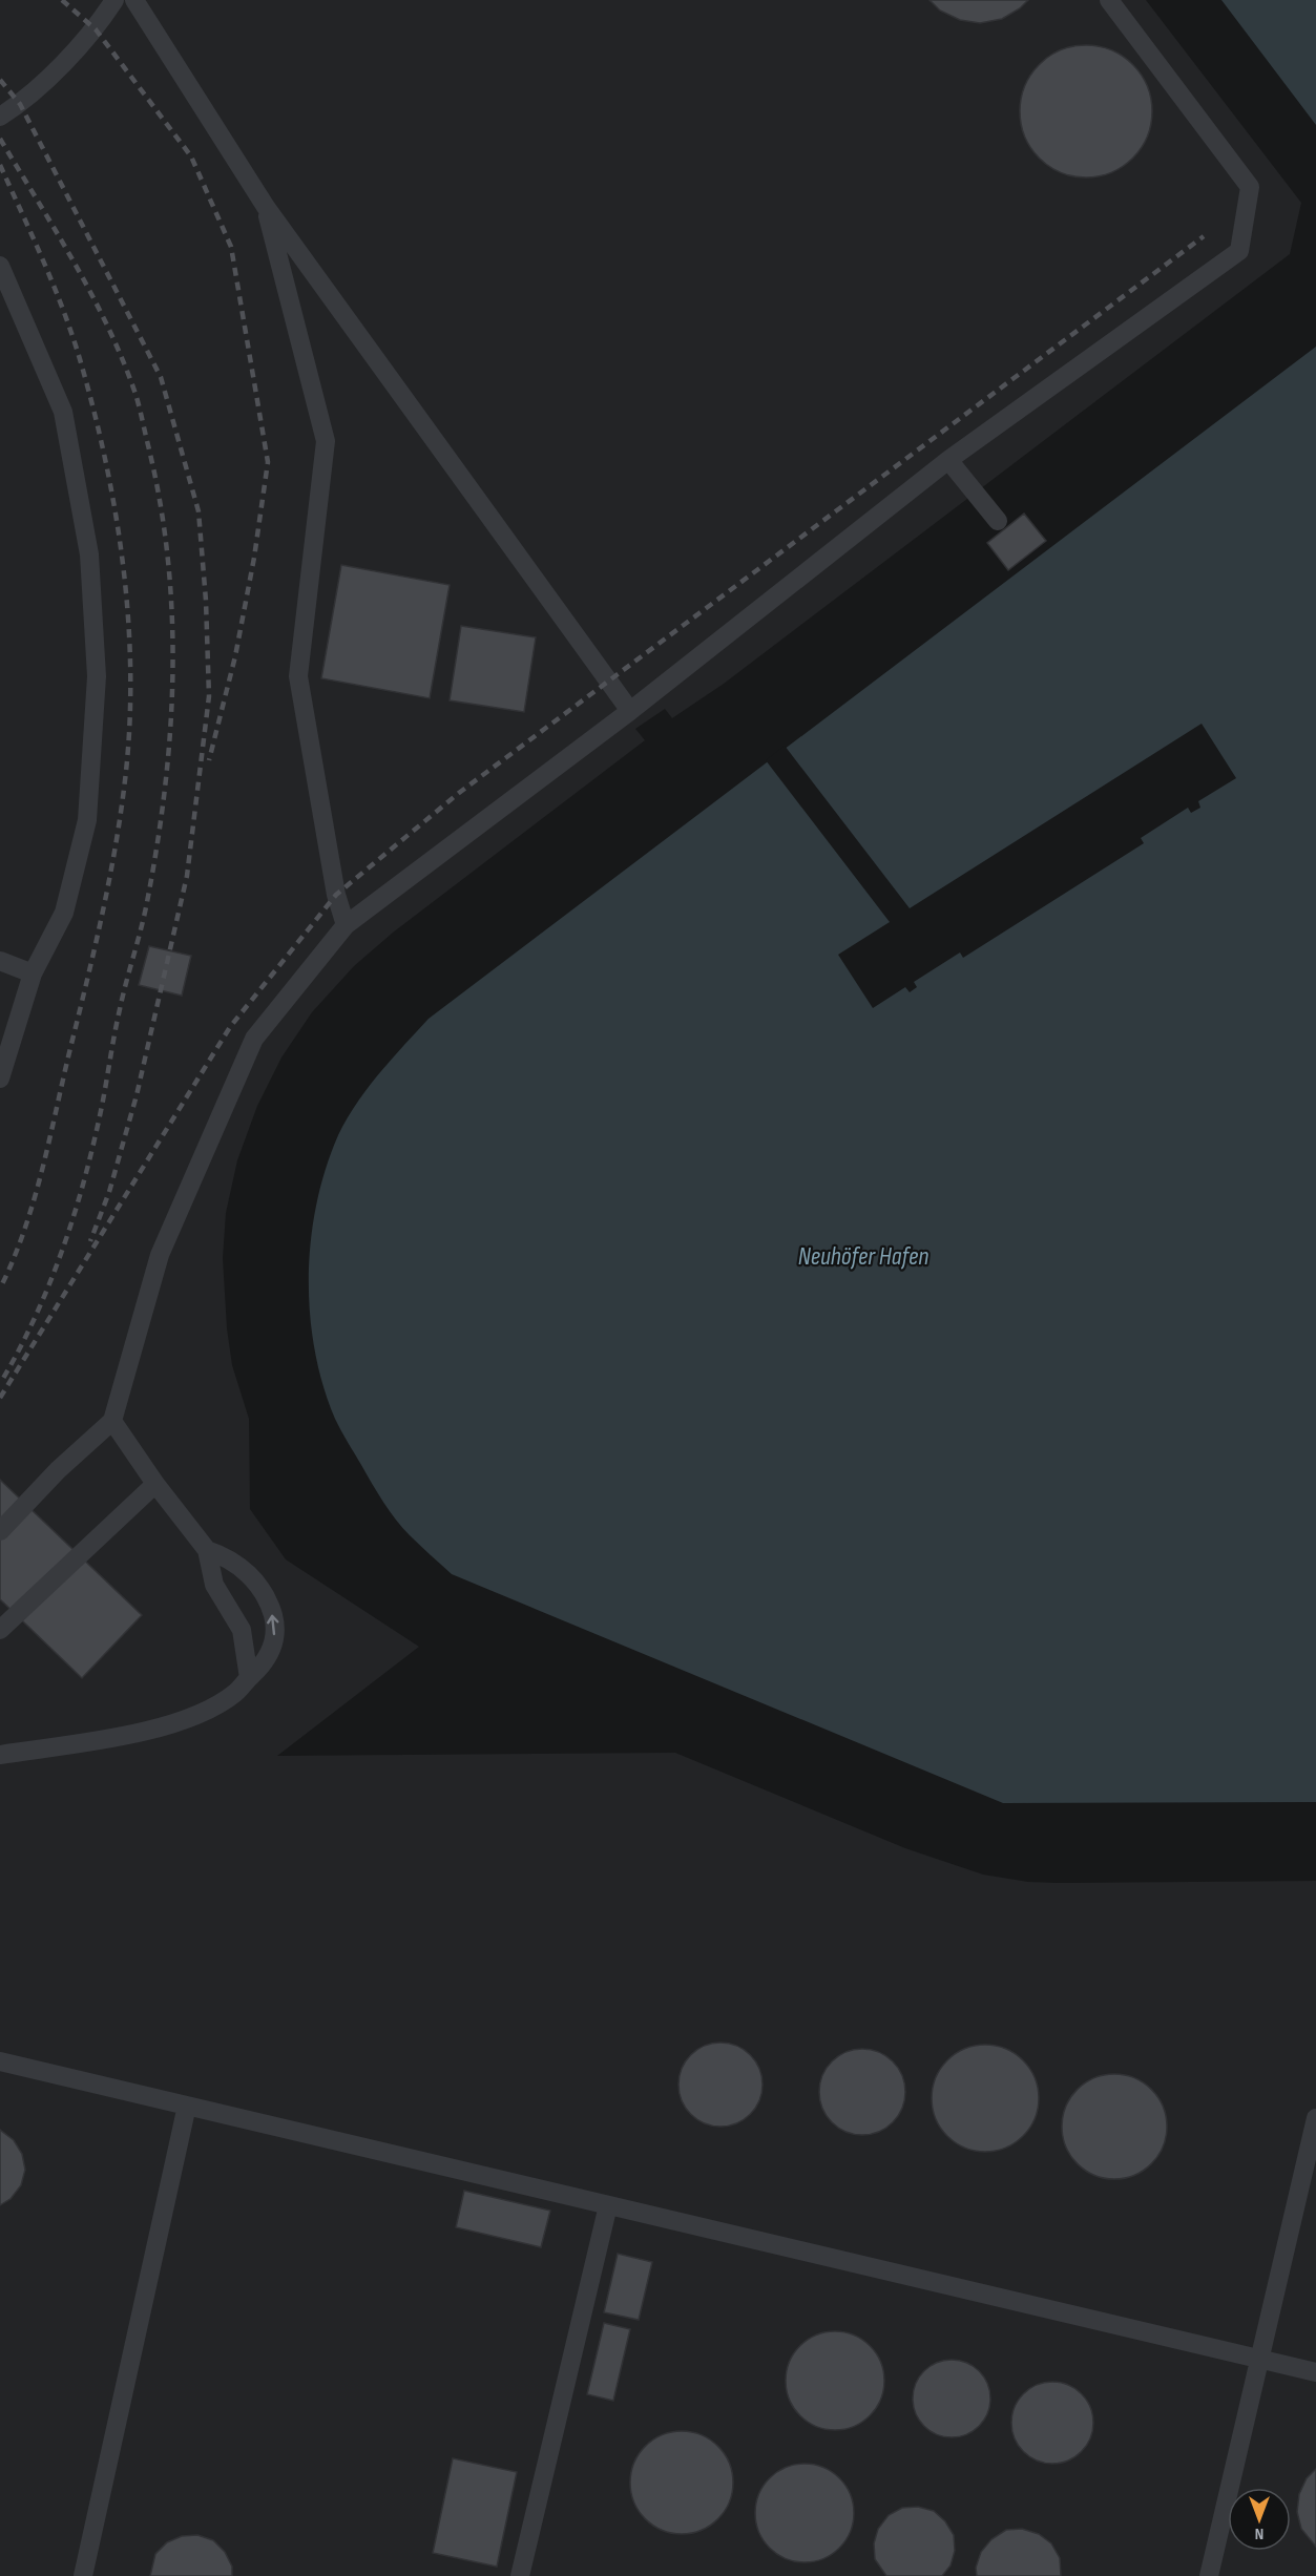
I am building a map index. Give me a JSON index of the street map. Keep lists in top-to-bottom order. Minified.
{"water":["Neuhöfer Hafen"],"north":"bottom"}
